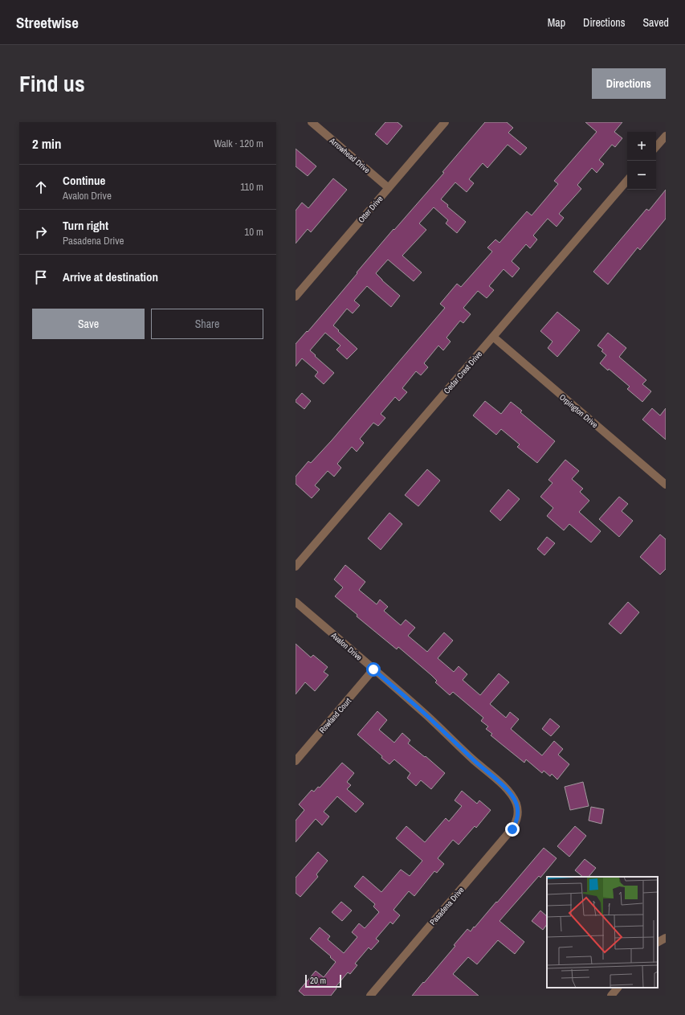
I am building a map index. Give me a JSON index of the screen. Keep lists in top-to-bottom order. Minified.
{"streets":{"street":["Arrowhead Drive","Otter Drive","Cedar Crest Drive","Orpington Drive","Avalon Drive","Rowland Court","Pasadena Drive"]},"crossings":[["Arrowhead Drive","Otter Drive"],["Cedar Crest Drive","Orpington Drive"],["Avalon Drive","Rowland Court"],["Avalon Drive","Pasadena Drive"]],"scale_bar":"20 m","page":{"header":"Streetwise","nav":["Map","Directions","Saved"],"title":"Find us","buttons":["Directions",["Save","Share"]],"heading":["2 min","Walk · 120 m"],"map_buttons":["+","−"],"list":[["Continue","Avalon Drive","110 m"],["Turn right","Pasadena Drive","10 m"],"Arrive at destination"],"scale":"20 m"}}
